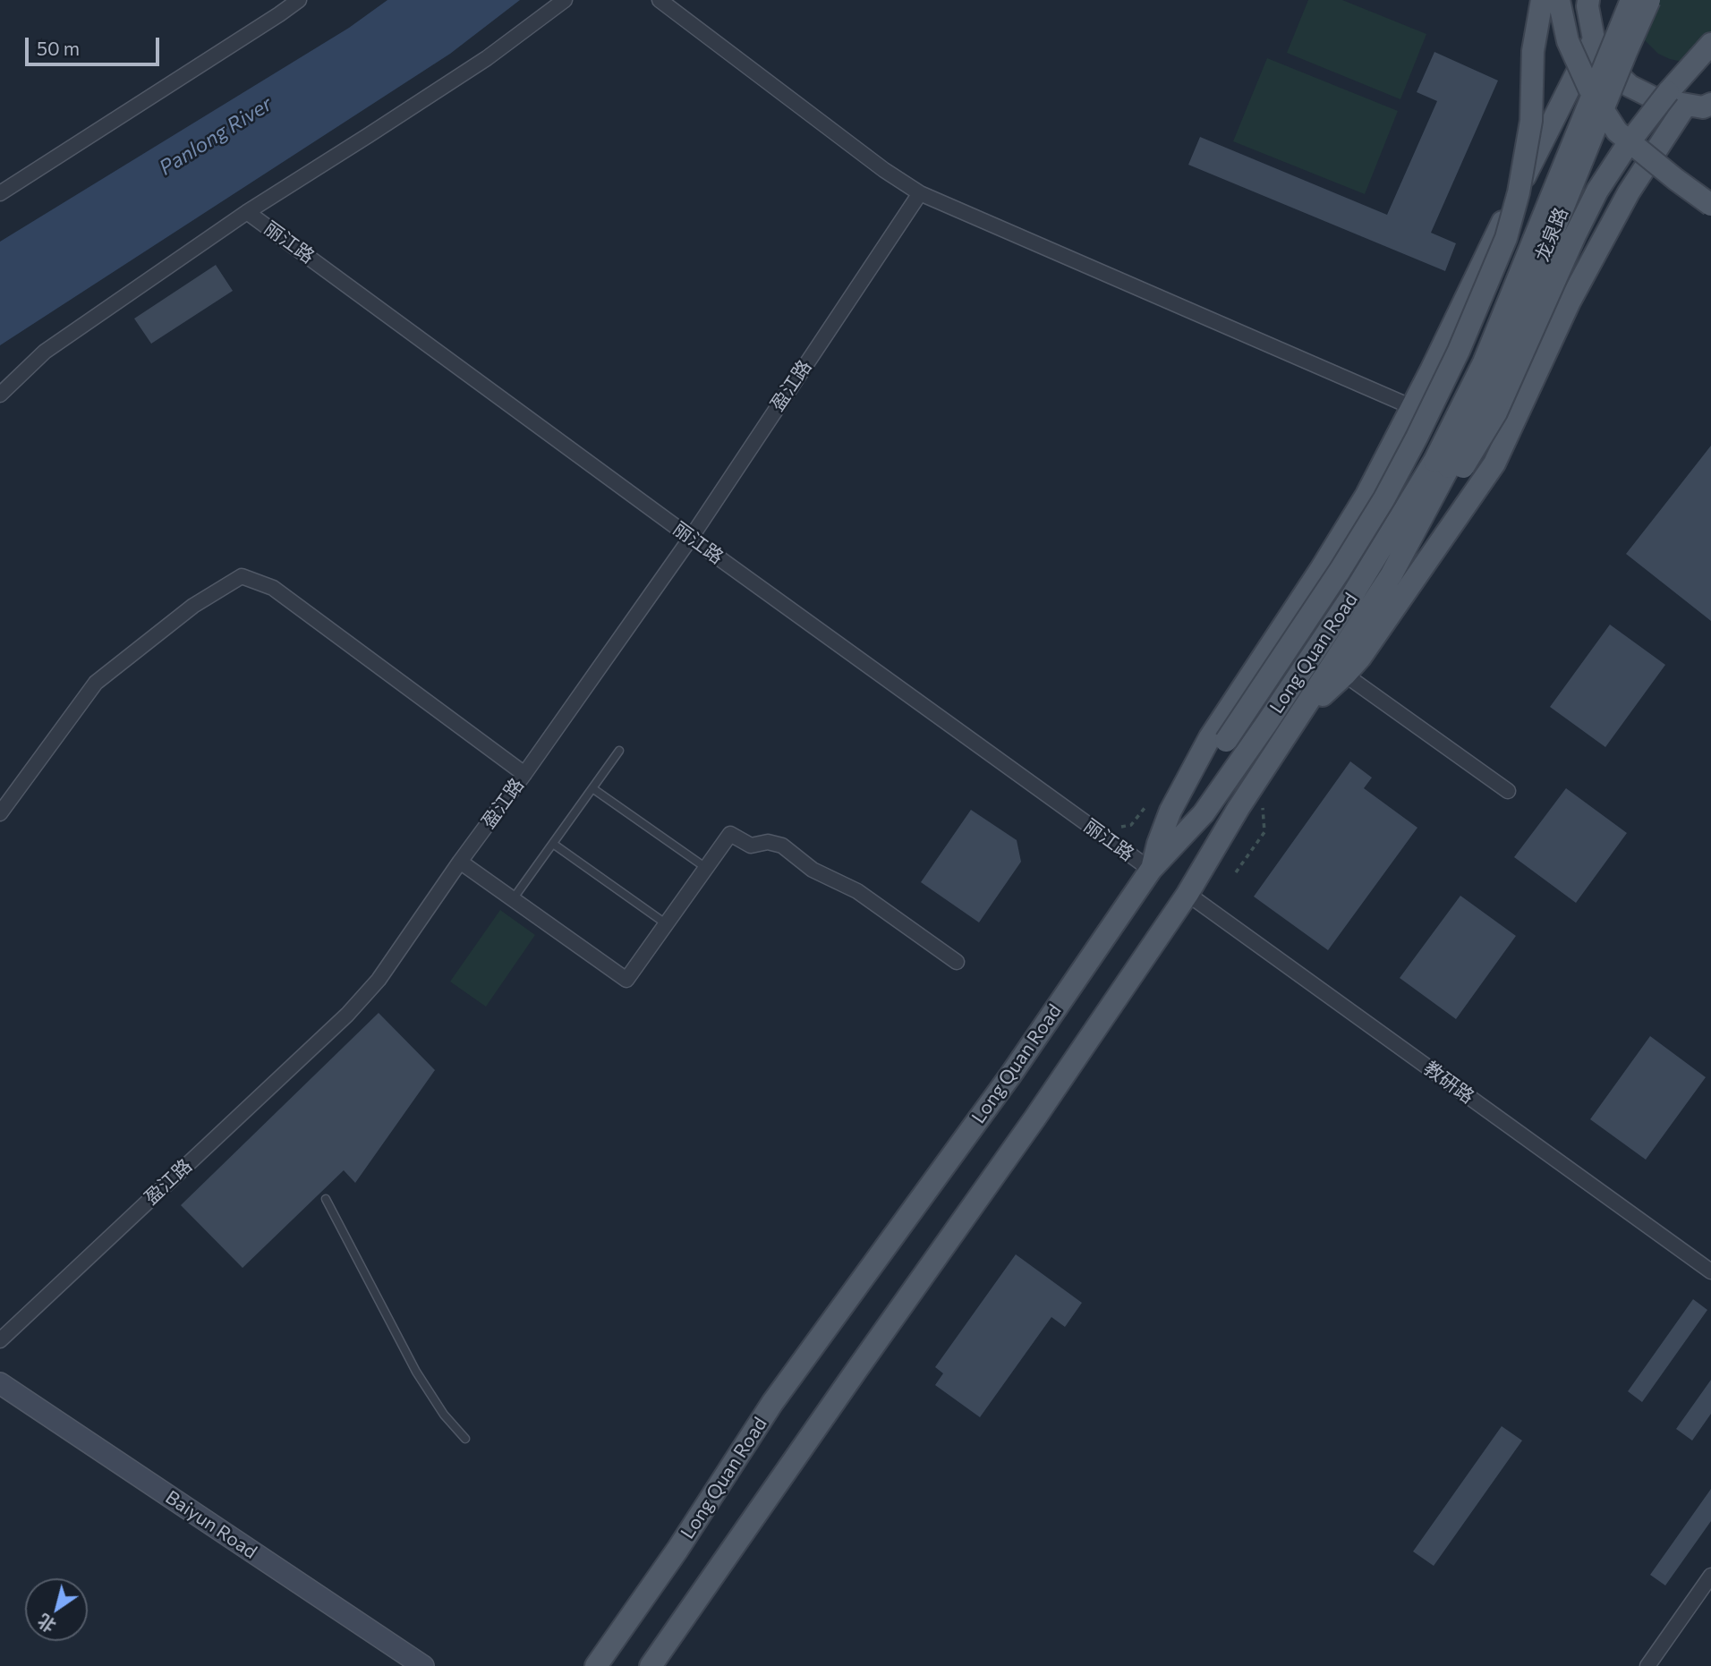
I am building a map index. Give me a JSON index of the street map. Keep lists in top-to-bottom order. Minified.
{"streets":{"main road":["龙泉路","Long Quan Road","Baiyun Road"],"street":["丽江路","盈江路","教研路"]},"crossings":[["龙泉路","Long Quan Road"],["丽江路","盈江路"],["丽江路","Long Quan Road"],["Long Quan Road","教研路"]],"water":["Panlong River"],"scale_bar":"50 m","north":"bottom left"}
